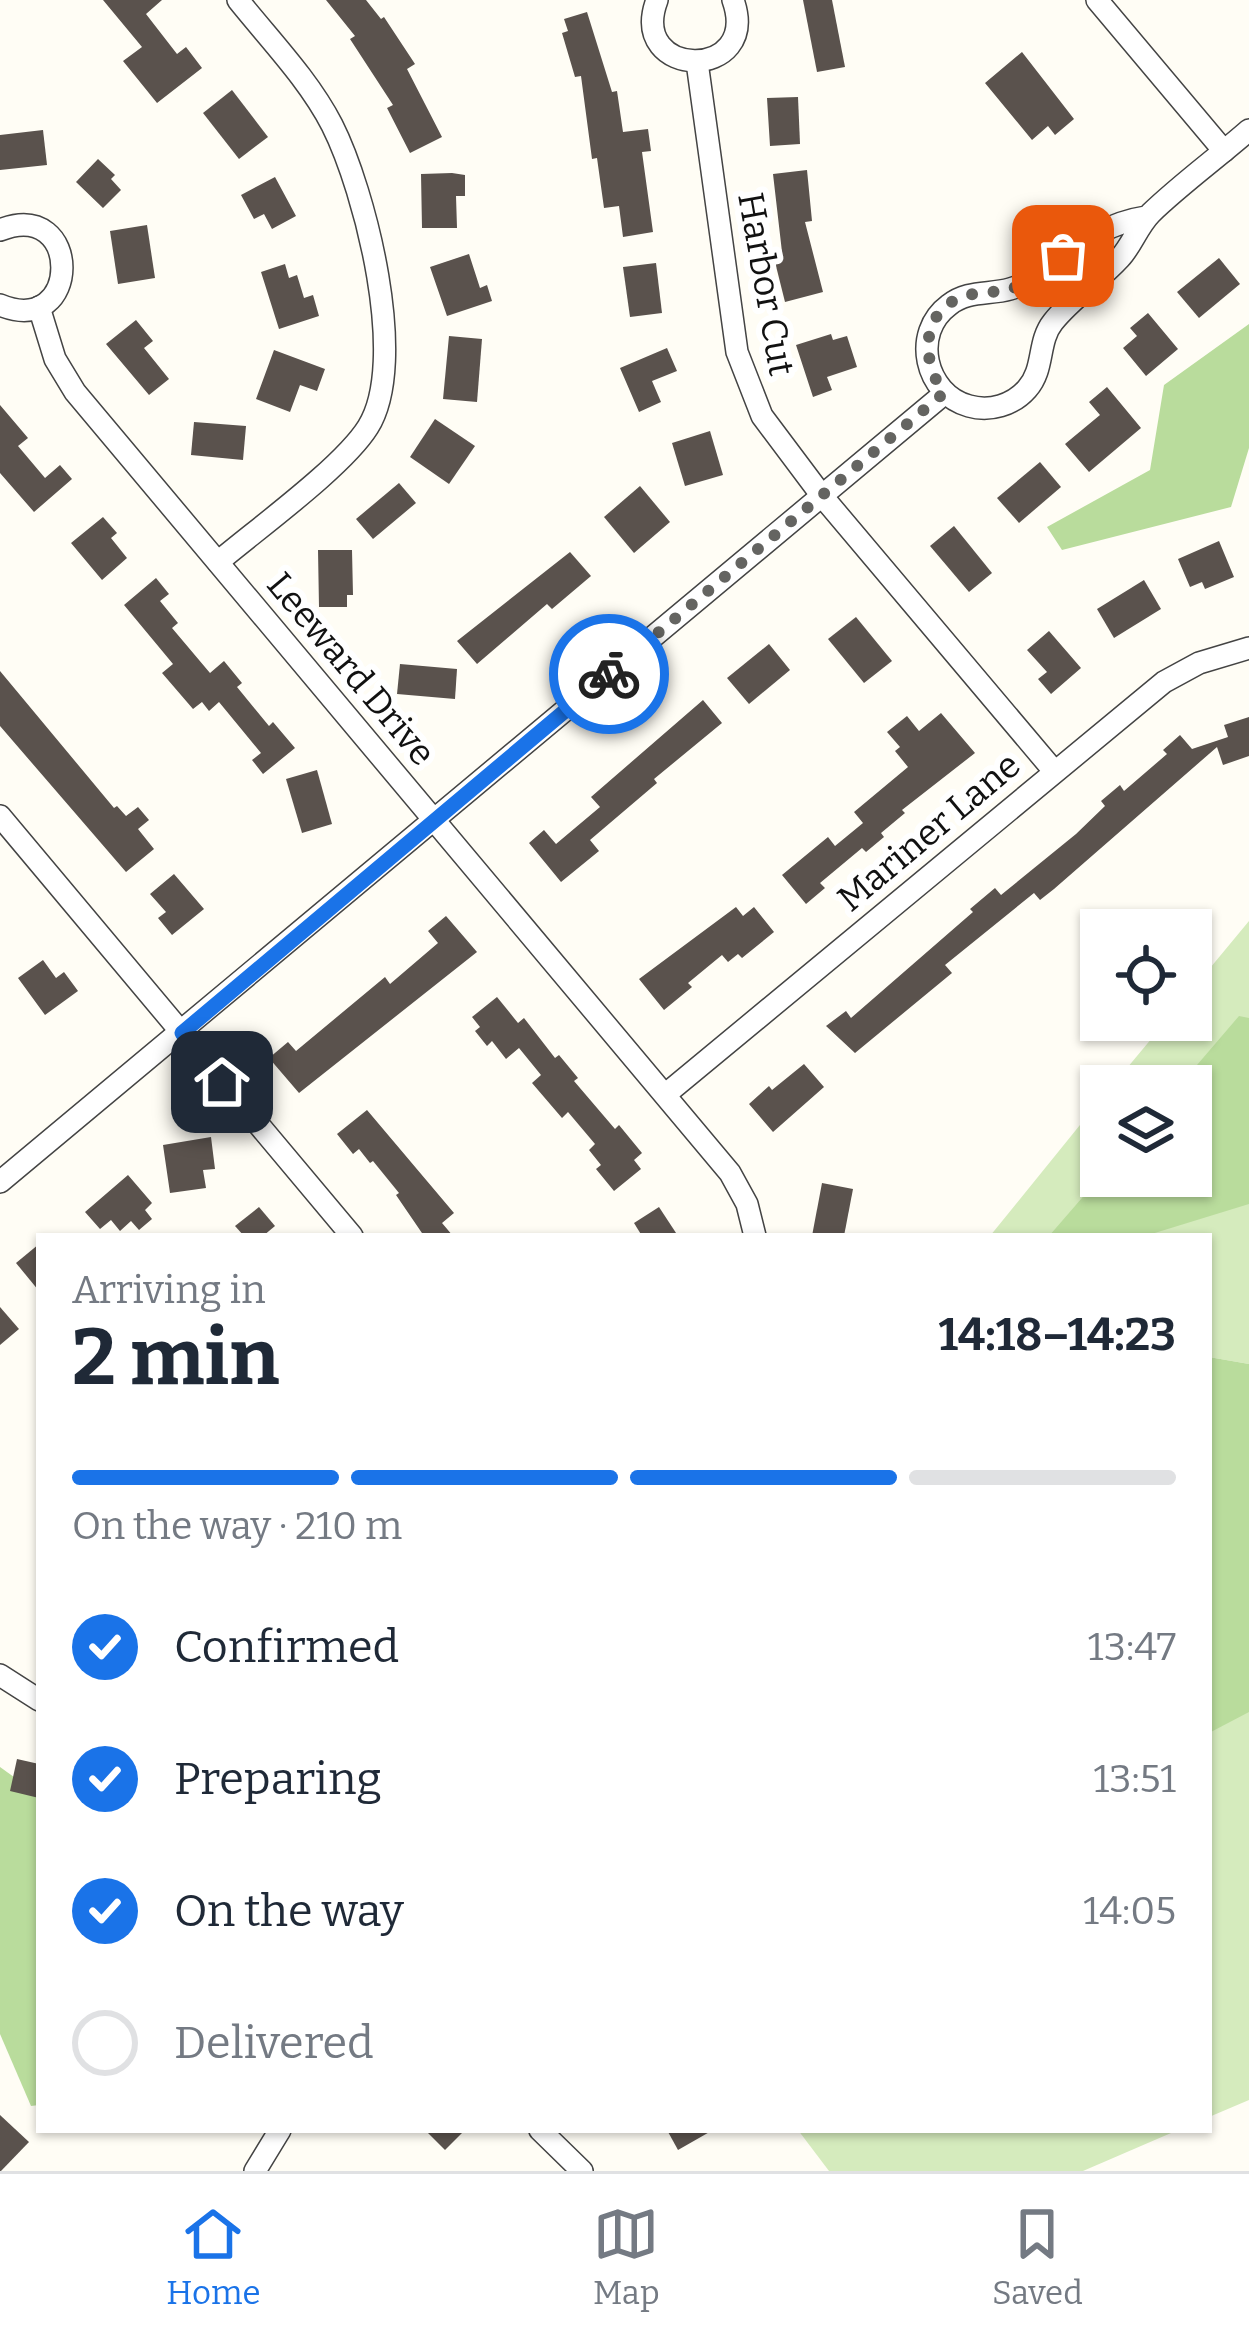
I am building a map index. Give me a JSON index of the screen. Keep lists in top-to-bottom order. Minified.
{"streets":{"street":["Harbor Cut","Leeward Drive","Mariner Lane"]},"crossings":[["Harbor Cut","Mariner Lane"],["Leeward Drive","Mariner Lane"]],"page":{"heading":["2 min","Arriving in","14:18–14:23"],"bar":"On the way · 210 m","list":[["Confirmed","13:47"],["Preparing","13:51"],["On the way","14:05"],"Delivered"],"tabs":["Home","Map","Saved"]}}
